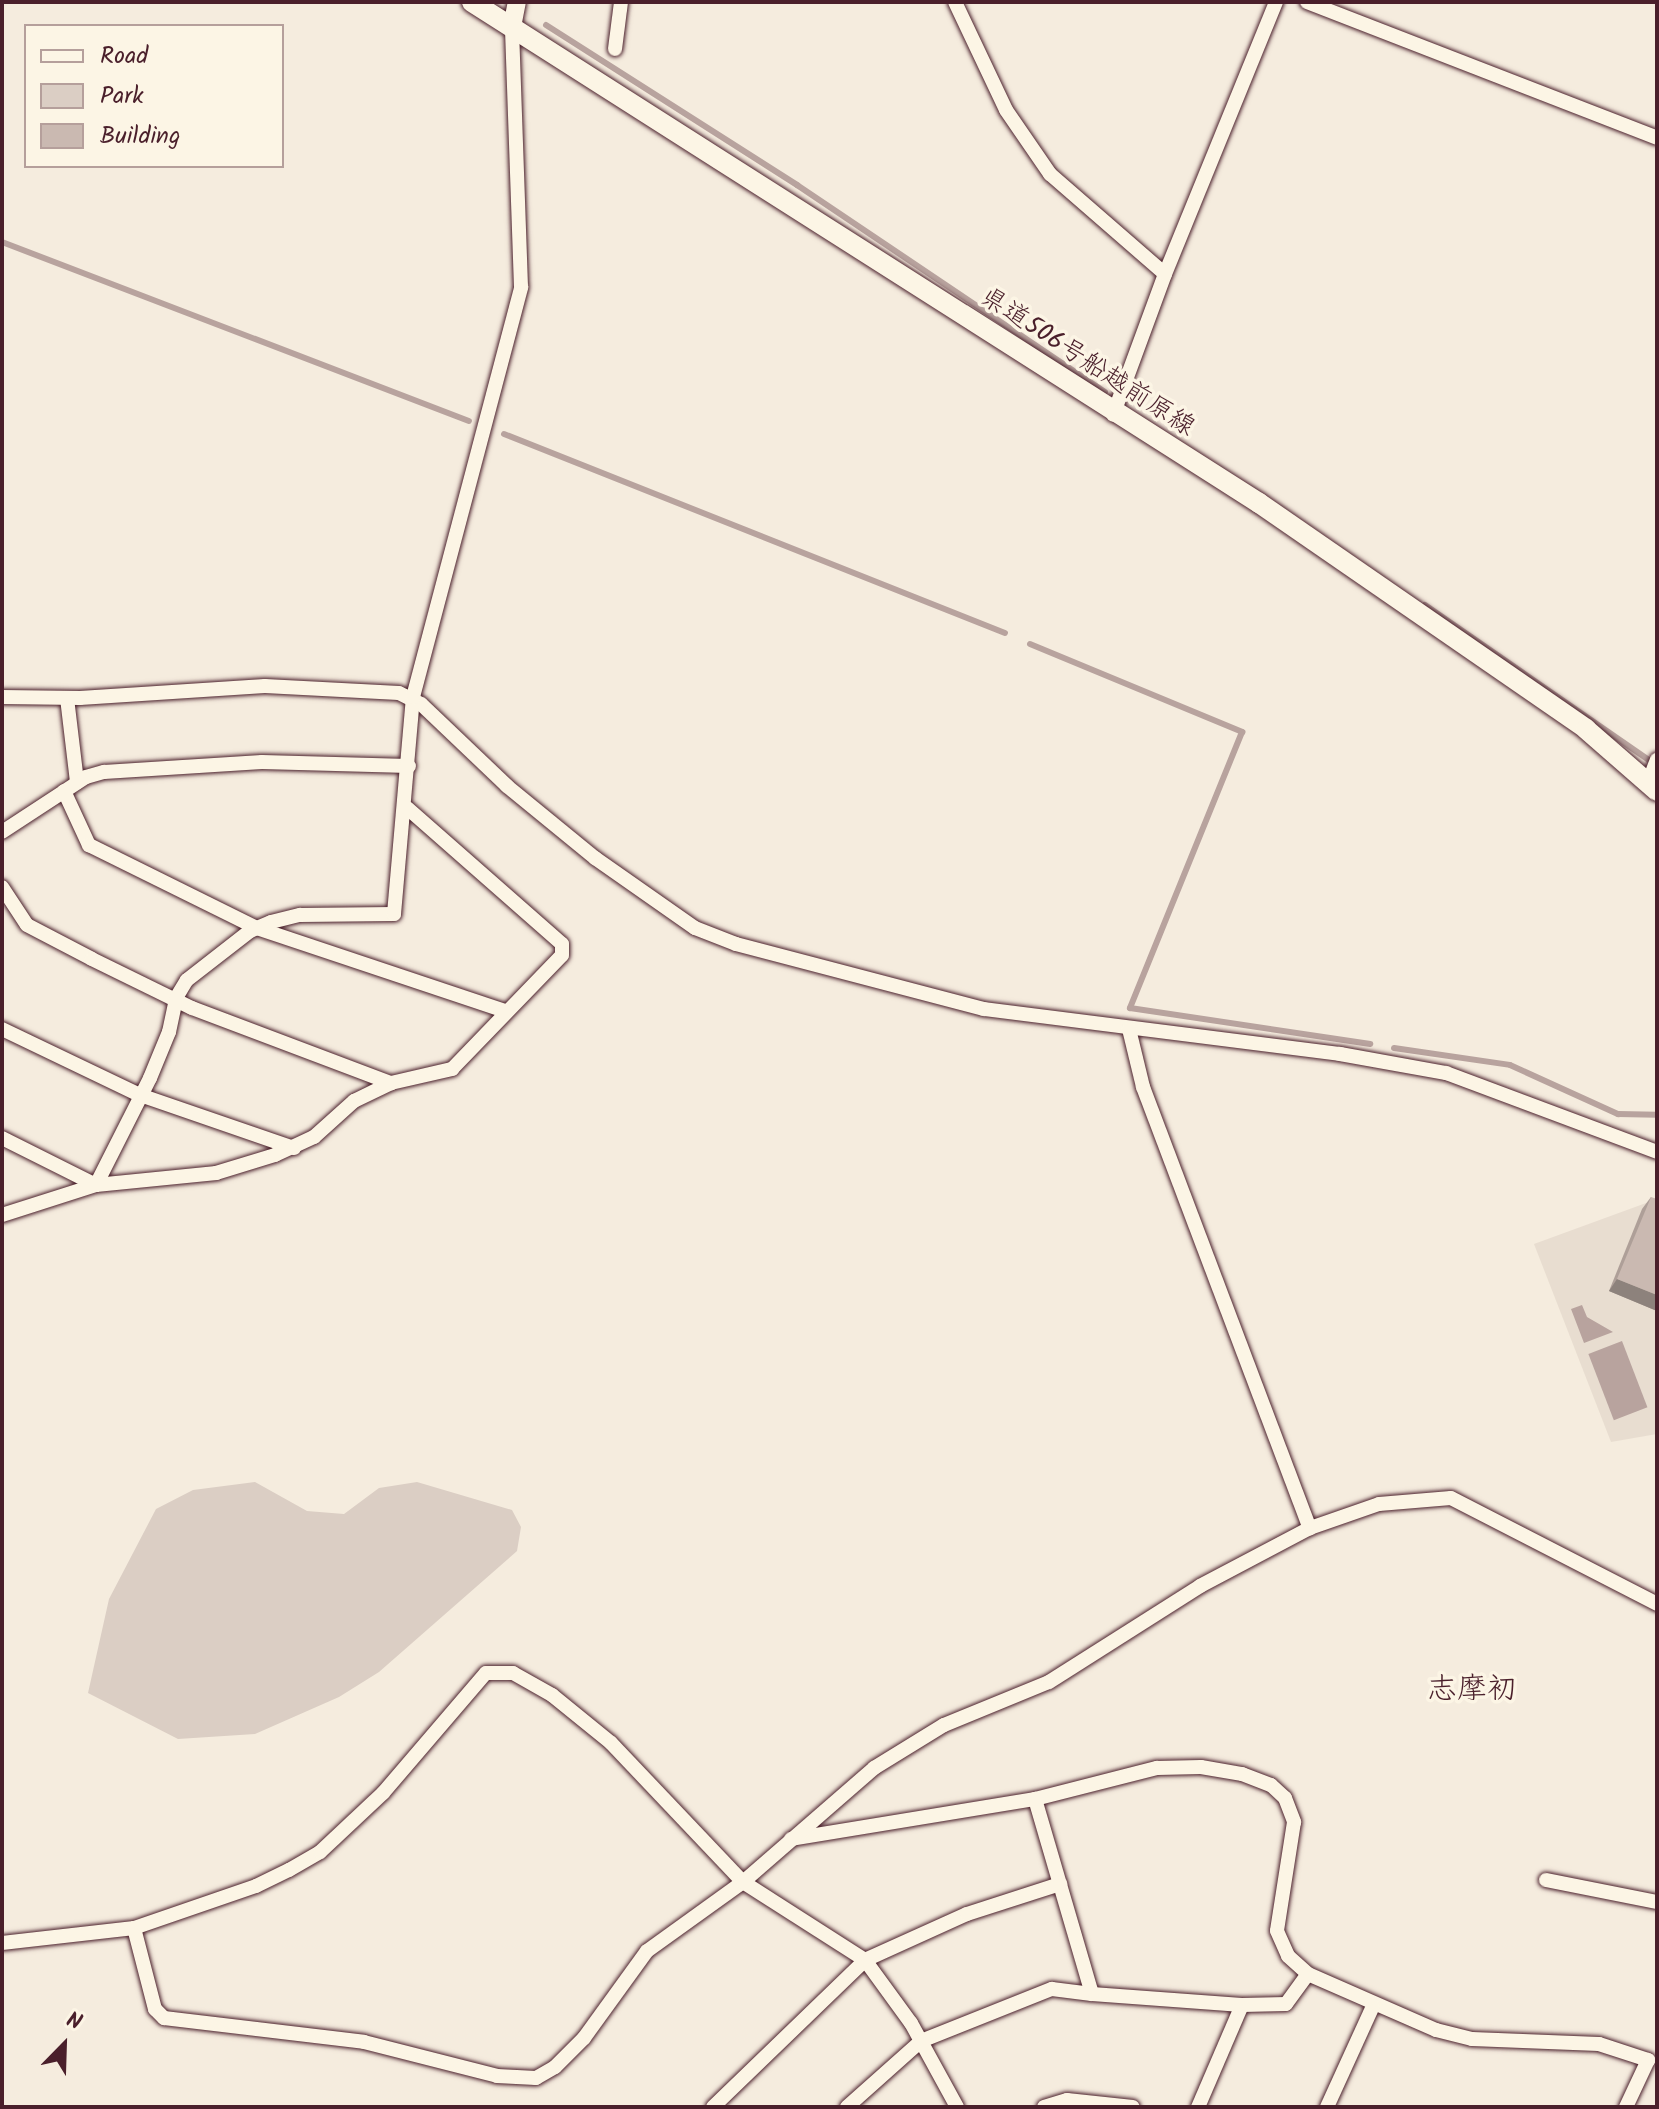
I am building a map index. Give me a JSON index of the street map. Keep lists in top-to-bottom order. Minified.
{"streets":{"main road":["県道506号船越前原線"]},"districts":["志摩初"],"legend":["Road","Park","Building"],"north":"top right"}
